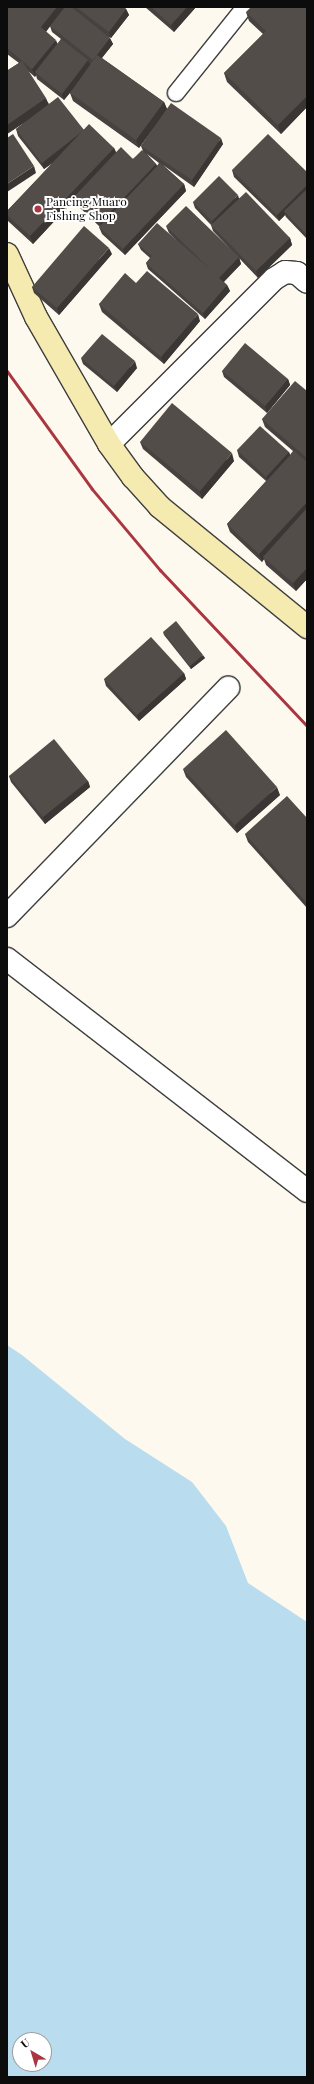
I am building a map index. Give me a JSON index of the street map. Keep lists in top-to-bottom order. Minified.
{"places":["Pancing Muaro Fishing Shop"],"north":"top left"}
